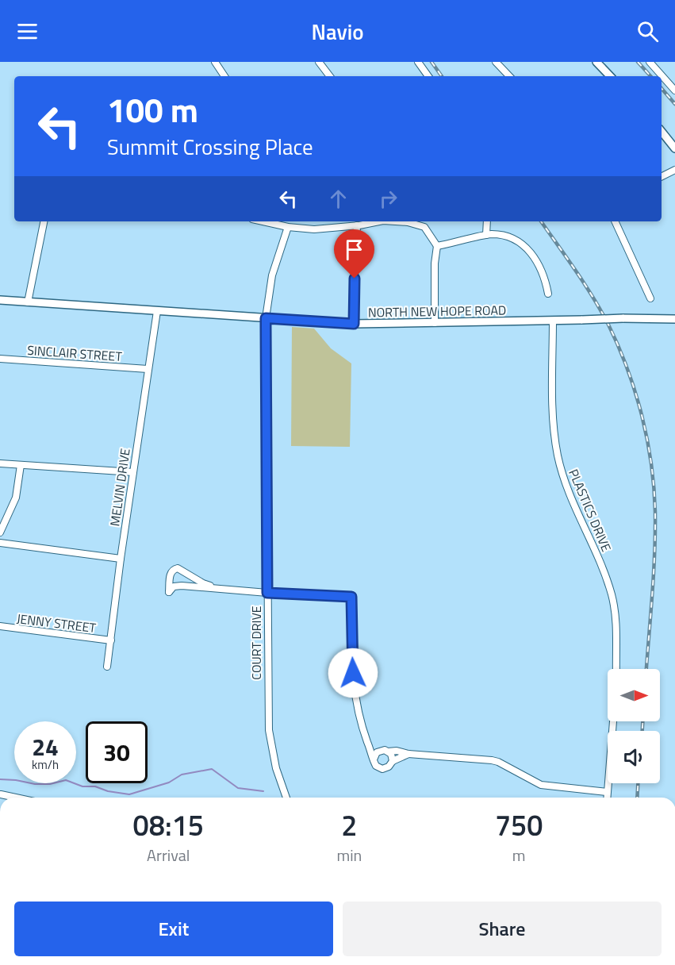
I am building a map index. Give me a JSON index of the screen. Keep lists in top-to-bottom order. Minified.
{"streets":{"main road":["NORTH NEW HOPE ROAD"],"street":["SINCLAIR STREET","MELVIN DRIVE","PLASTICS DRIVE","JENNY STREET","COURT DRIVE"]},"crossings":[["NORTH NEW HOPE ROAD","MELVIN DRIVE"],["NORTH NEW HOPE ROAD","PLASTICS DRIVE"],["NORTH NEW HOPE ROAD","COURT DRIVE"],["SINCLAIR STREET","MELVIN DRIVE"],["MELVIN DRIVE","JENNY STREET"]],"north":"right","page":{"header":"Navio","turn":["100 m","Summit Crossing Place"],"speed":"24 km/h","limit":"30","eta":["08:15","Arrival","2","min","750","m"],"buttons":["Exit","Share"]}}
